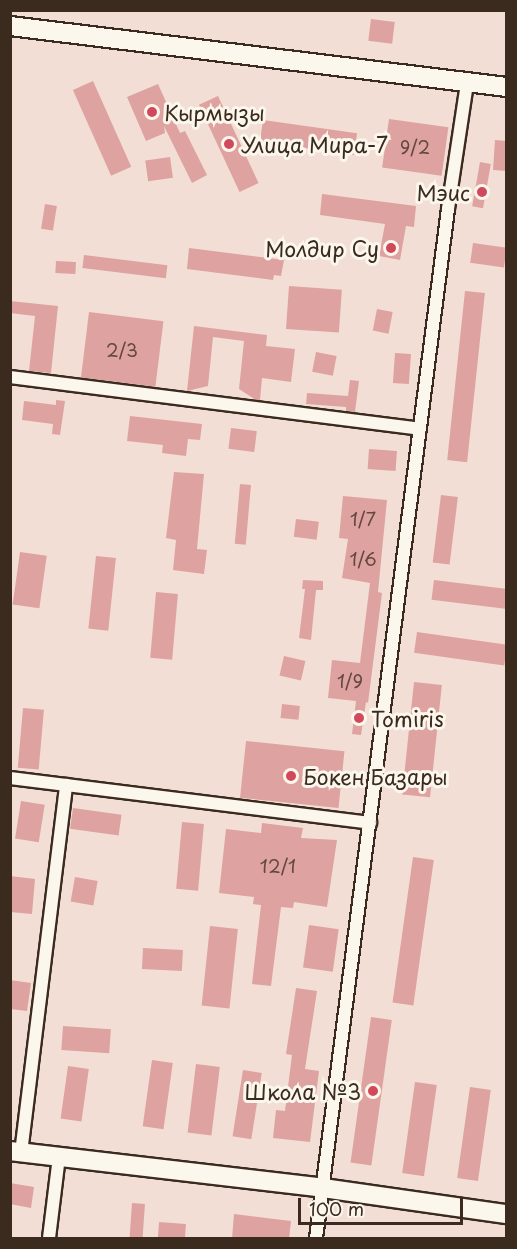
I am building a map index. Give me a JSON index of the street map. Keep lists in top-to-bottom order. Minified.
{"places":["Кырмызы","Улица Мира-7","Мэис","Молдир Су","Tomiris","Бокен Базары","Школа №3"],"house_numbers":["9/2","2/3","1/7","1/6","1/9","12/1"],"scale_bar":"100 m"}
